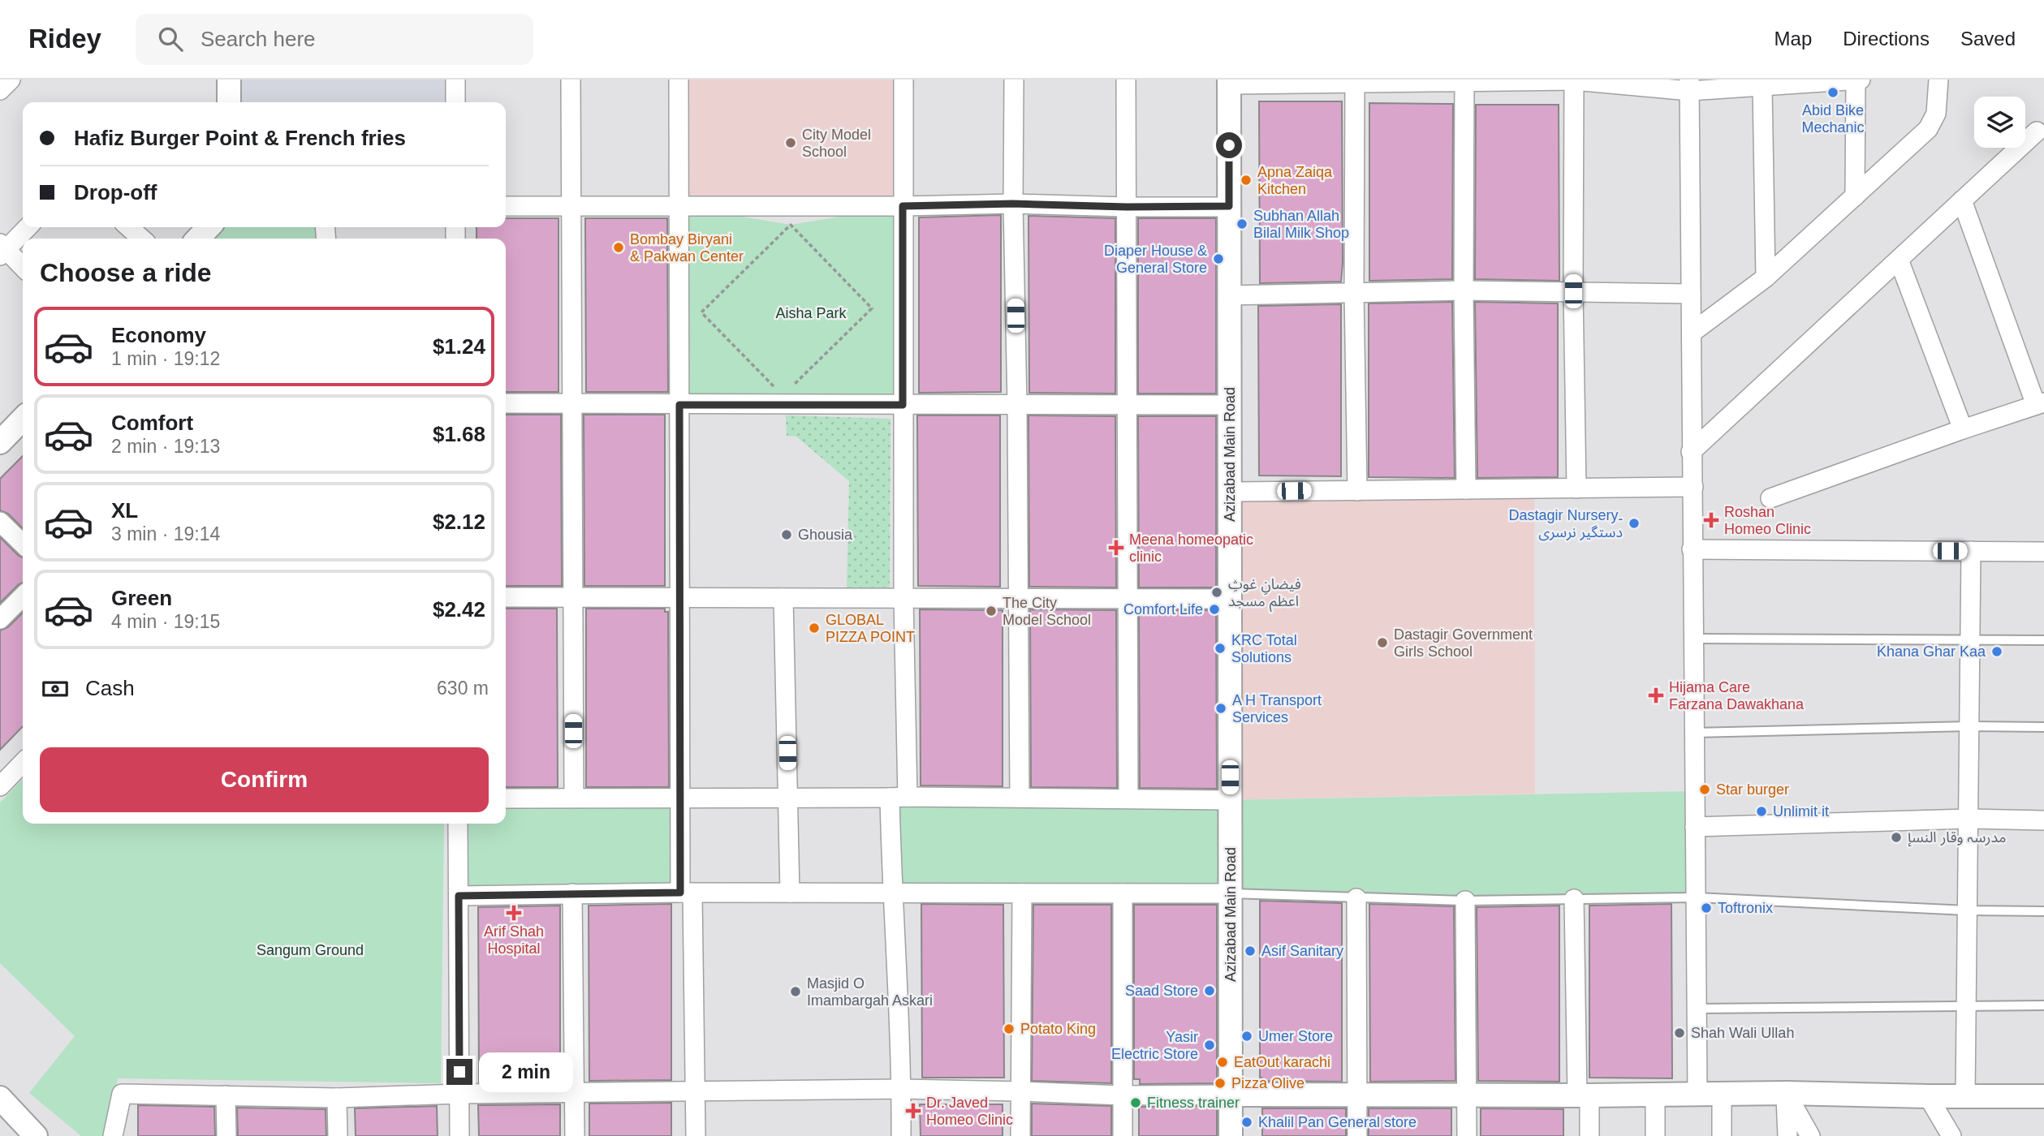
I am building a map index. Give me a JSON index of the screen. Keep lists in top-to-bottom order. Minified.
{"streets":{"street":["Azizabad Main Road"]},"parks":["Aisha Park","Sangum Ground"],"places":{"other":["Abid Bike Mechanic","City Model School","Apna Zaiqa Kitchen","Subhan Allah Bilal Milk Shop","Bombay Biryani & Pakwan Center","Diaper House & General Store","Dastagir Nursery۔ دستگیر نرسری","Ghousia","فیضانِ غوثِ اعظم مسجد","Comfort Life","The City Model School","GLOBAL PIZZA POINT","Dastagir Government Girls School","KRC Total Solutions","Khana Ghar Kaa","A H Transport Services","Star burger","Unlimit it","مدرسہ وقار النسإ","Toftronix","Asif Sanitary","Saad Store","Masjid O Imambargah Askari","Potato King","Shah Wali Ullah","Umer Store","Yasir Electric Store","EatOut karachi","Pizza Olive","Fitness trainer","Khalil Pan General store"],"health":["Roshan Homeo Clinic","Meena homeopatic clinic","Hijama Care Farzana Dawakhana","Arif Shah Hospital","Dr. Javed Homeo Clinic"]},"page":{"header":"Ridey","search":"Search here","nav":["Map","Directions","Saved"],"banner":["Hafiz Burger Point & French fries","Drop-off"],"heading":"Choose a ride","list":[{"name":"Economy","note":"1 min · 19:12","value":"$1.24"},{"name":"Comfort","note":"2 min · 19:13","value":"$1.68"},{"name":"XL","note":"3 min · 19:14","value":"$2.12"},{"name":"Green","note":"4 min · 19:15","value":"$2.42"}],"pay":["Cash","630 m"],"buttons":"Confirm","bubble":"2 min"}}
